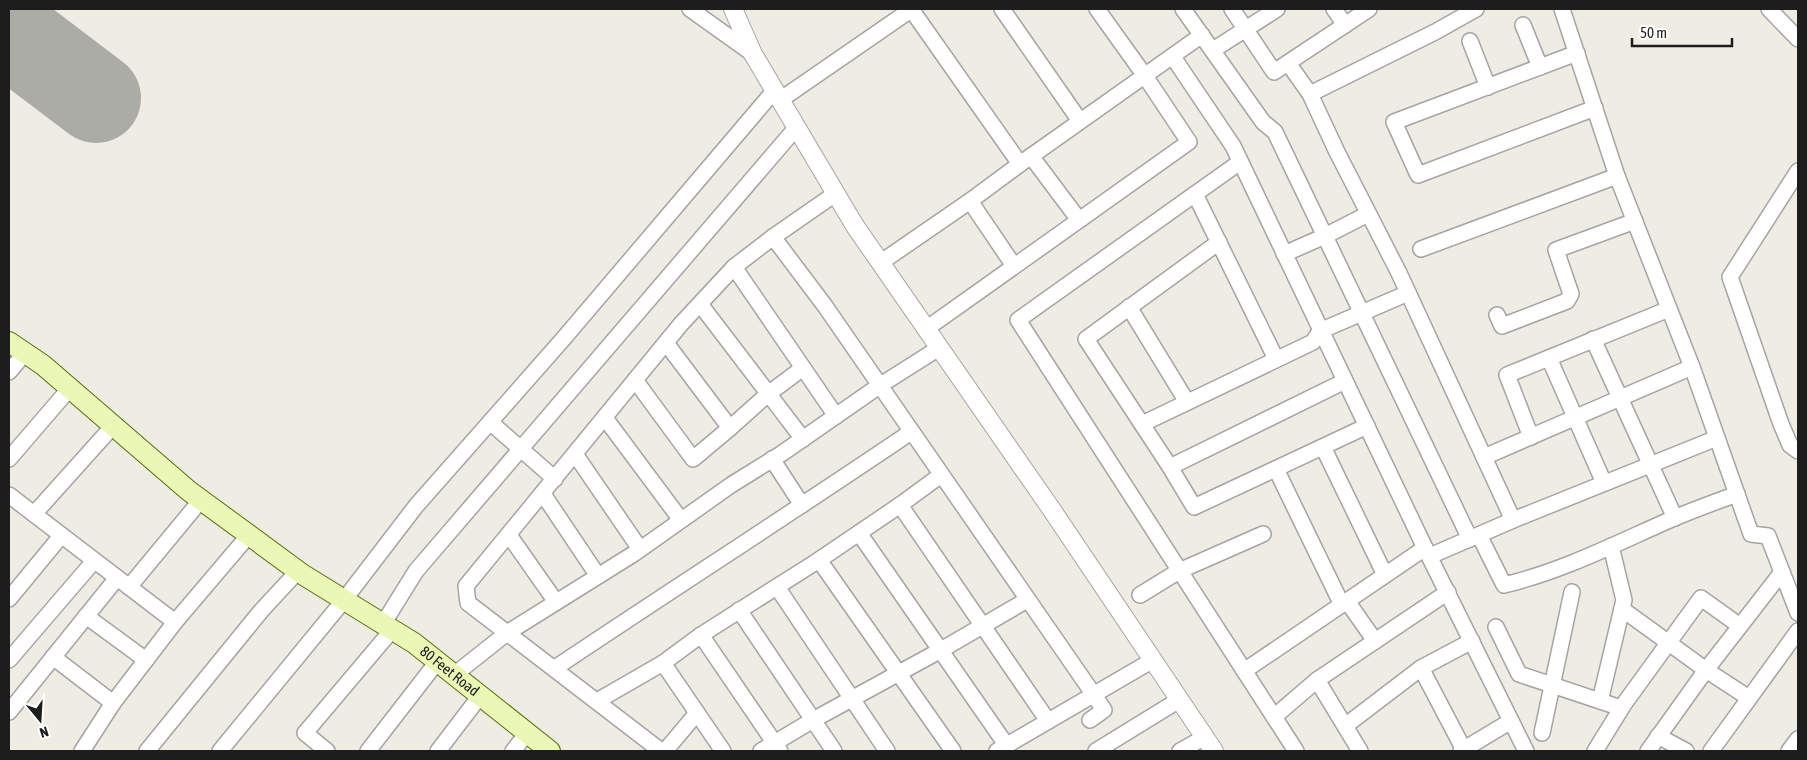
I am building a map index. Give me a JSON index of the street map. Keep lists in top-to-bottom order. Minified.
{"streets":{"main road":["80 Feet Road"]},"scale_bar":"50 m","north":"bottom"}
